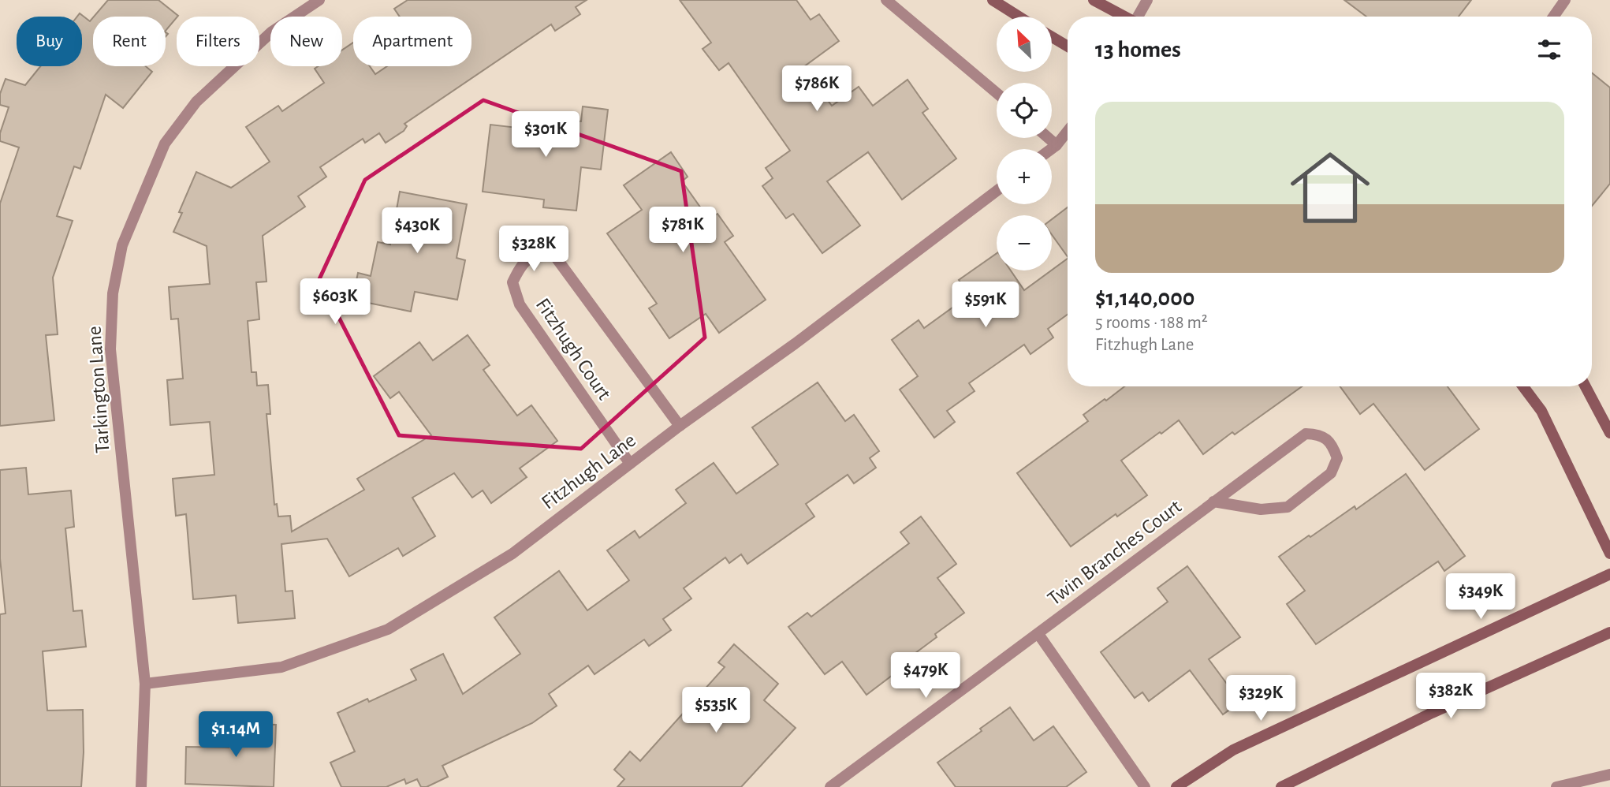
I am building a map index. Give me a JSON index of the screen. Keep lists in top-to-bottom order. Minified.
{"streets":{"street":["Fitzhugh Court","Tarkington Lane","Fitzhugh Lane","Twin Branches Court"]},"crossings":[["Fitzhugh Court","Fitzhugh Lane"],["Tarkington Lane","Fitzhugh Lane"]],"north":"top left","page":{"map_buttons":["+","−"],"chip":["Buy","Rent","Filters","New","Apartment"],"heading":"13 homes","price":["$786K","$301K","$781K","$430K","$328K","$603K","$591K","$349K","$479K","$382K","$329K","$535K","$1.14M"],"list":[{"name":"$1,140,000","note":"5 rooms · 188 m² · Fitzhugh Lane"}]}}
